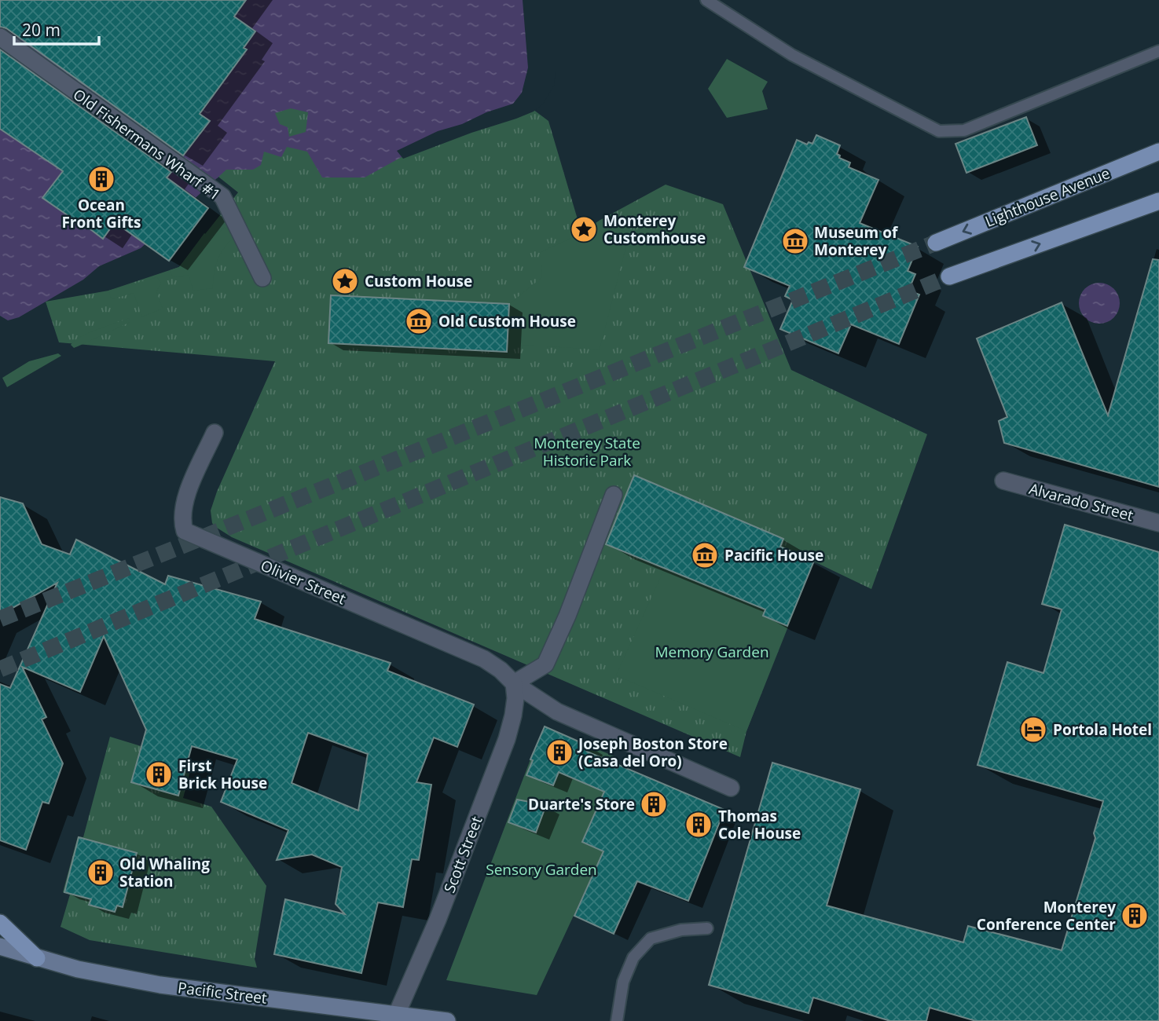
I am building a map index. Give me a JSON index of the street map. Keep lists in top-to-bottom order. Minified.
{"streets":{"main road":["Lighthouse Avenue","Pacific Street"],"street":["Old Fishermans Wharf #1","Alvarado Street","Olivier Street","Scott Street"]},"crossings":[["Olivier Street","Scott Street"],["Scott Street","Pacific Street"]],"parks":["Monterey State Historic Park","Memory Garden","Sensory Garden"],"places":{"building":["Ocean Front Gifts","Joseph Boston Store (Casa del Oro)","First Brick House","Duarte's Store","Thomas Cole House","Old Whaling Station","Monterey Conference Center"],"place":["Monterey Customhouse","Custom House"],"museum":["Museum of Monterey","Old Custom House","Pacific House"],"hotel":["Portola Hotel"]},"scale_bar":"20 m"}
